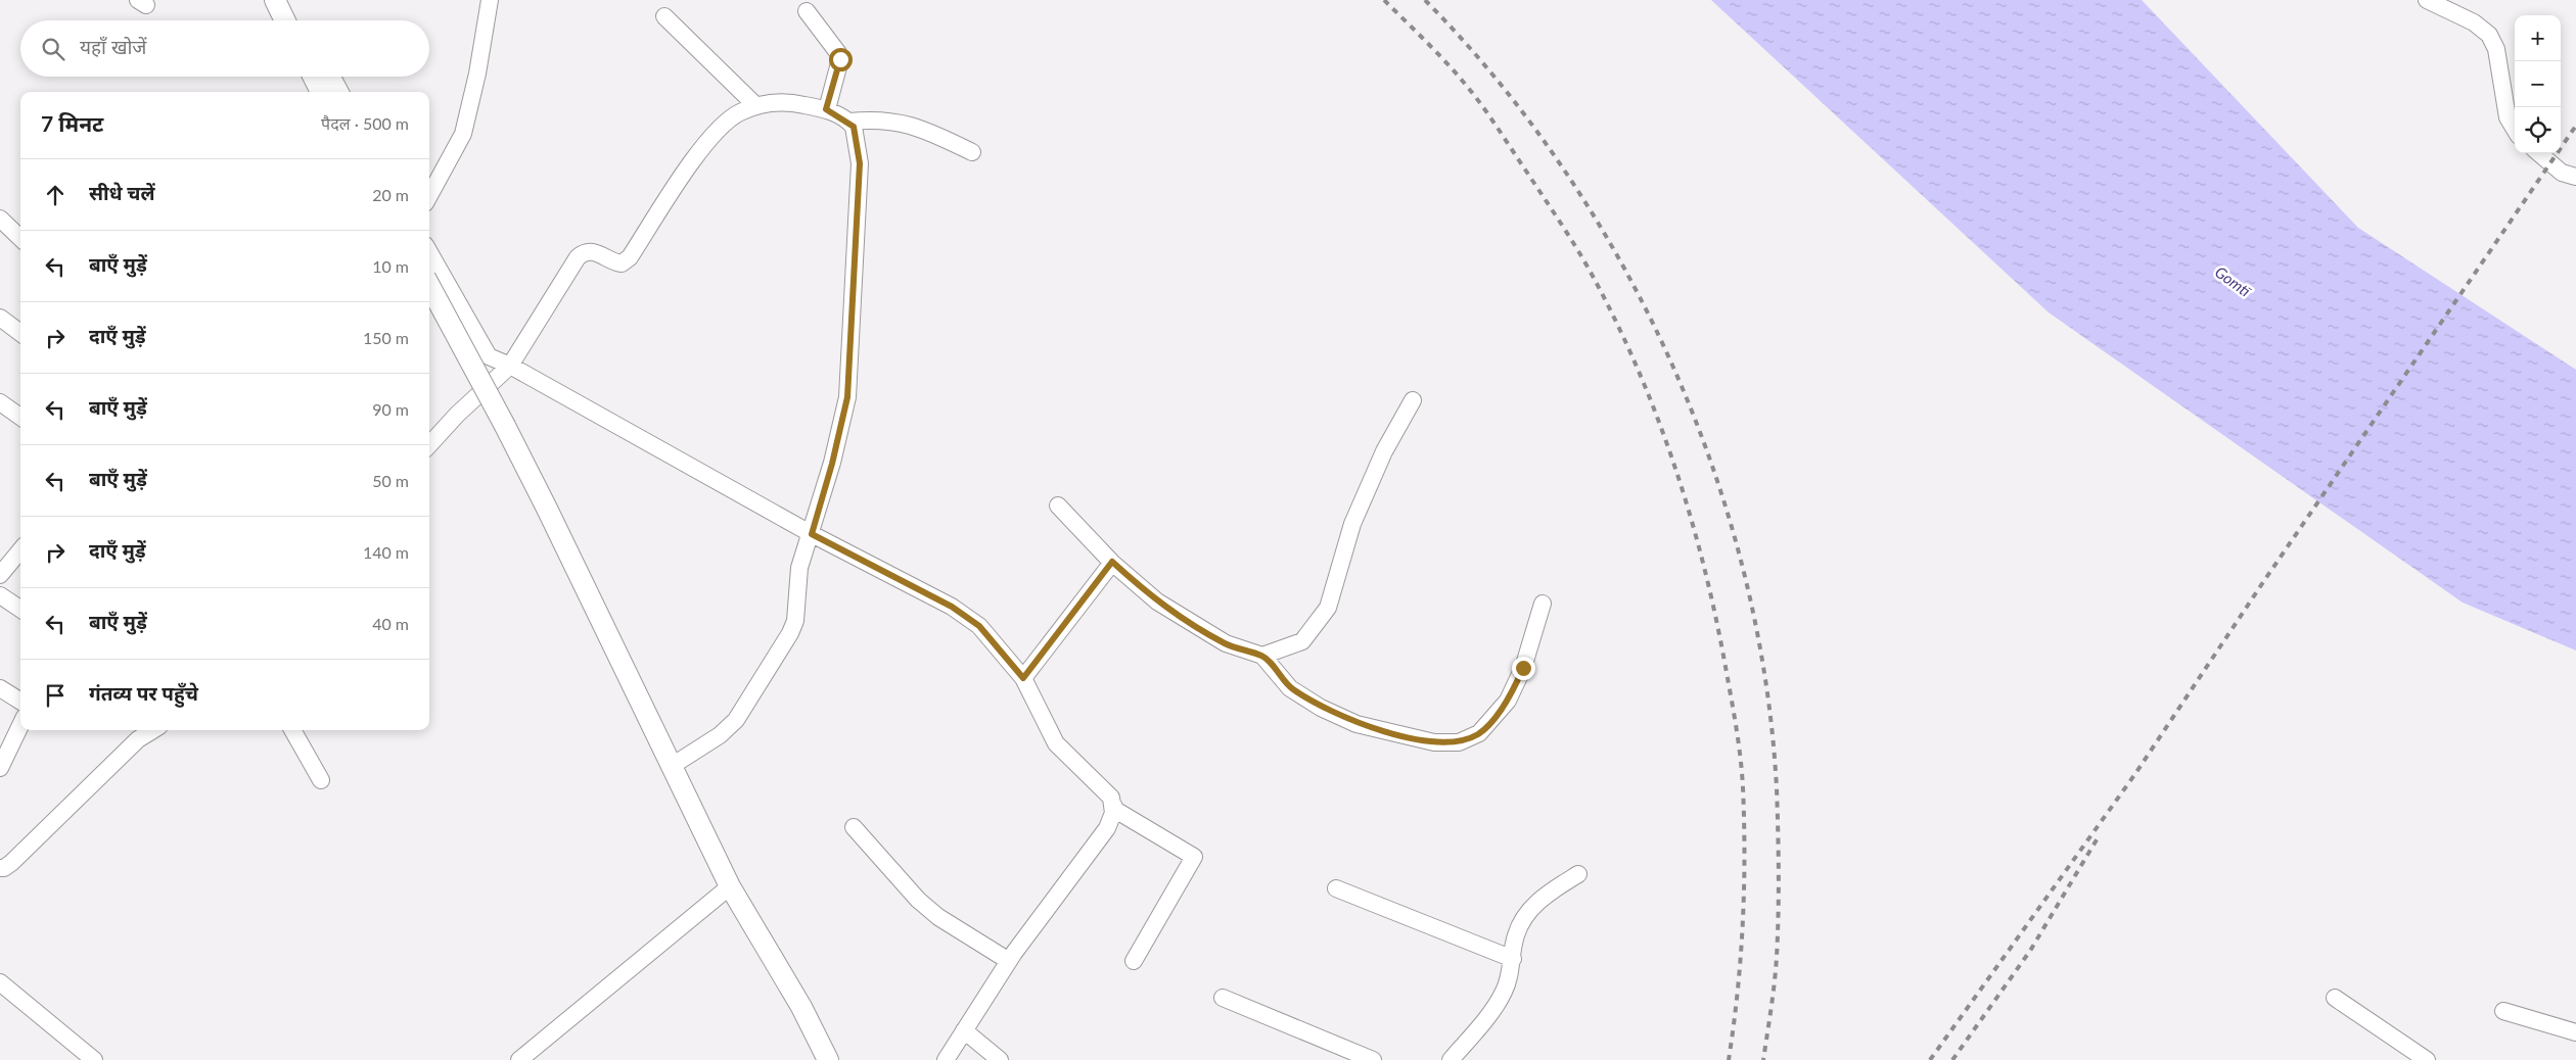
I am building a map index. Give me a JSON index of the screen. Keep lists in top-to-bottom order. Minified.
{"water":["Gomtī"],"page":{"map_buttons":["+","−"],"search":"यहाँ खोजें","heading":["7 मिनट","पैदल · 500 m"],"list":[["सीधे चलें","20 m"],["बाएँ मुड़ें","10 m"],["दाएँ मुड़ें","150 m"],["बाएँ मुड़ें","90 m"],["बाएँ मुड़ें","50 m"],["दाएँ मुड़ें","140 m"],["बाएँ मुड़ें","40 m"],"गंतव्य पर पहुँचे"]}}
